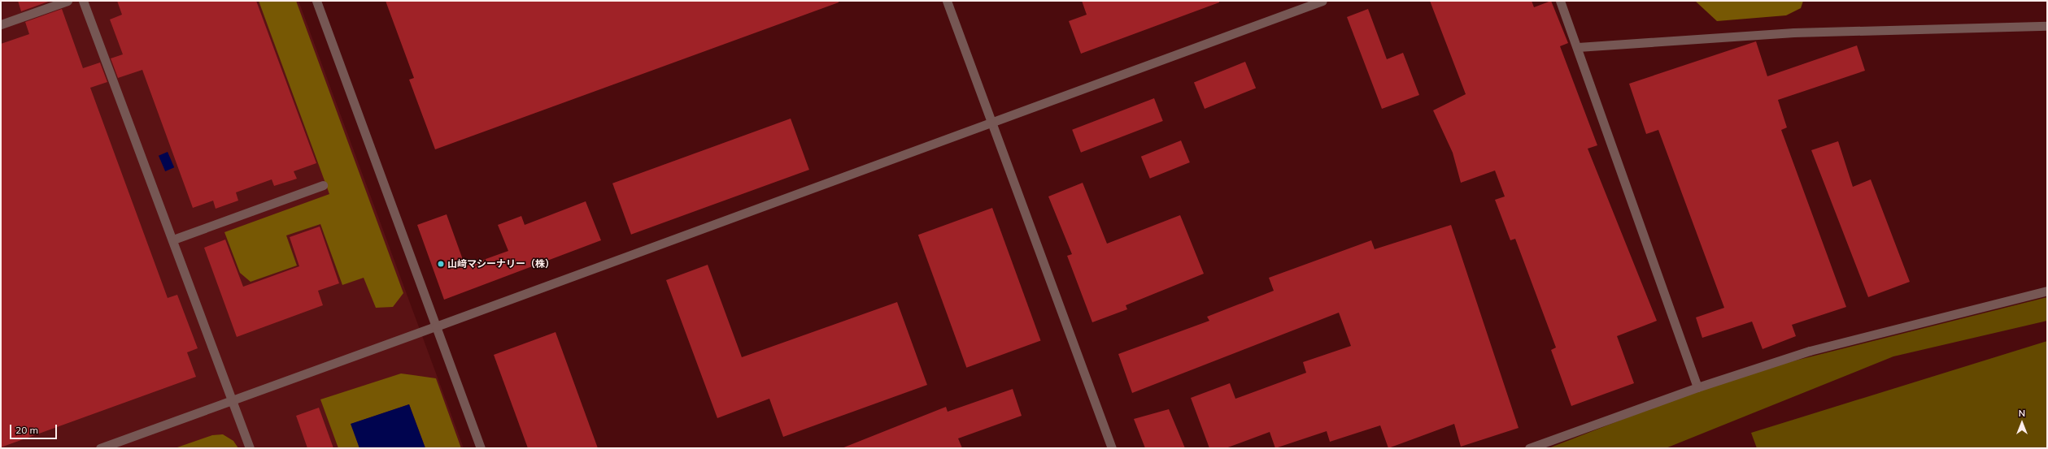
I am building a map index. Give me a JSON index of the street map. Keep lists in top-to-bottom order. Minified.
{"places":["山﨑マシーナリー（株）"],"scale_bar":"20 m","north":"top"}
